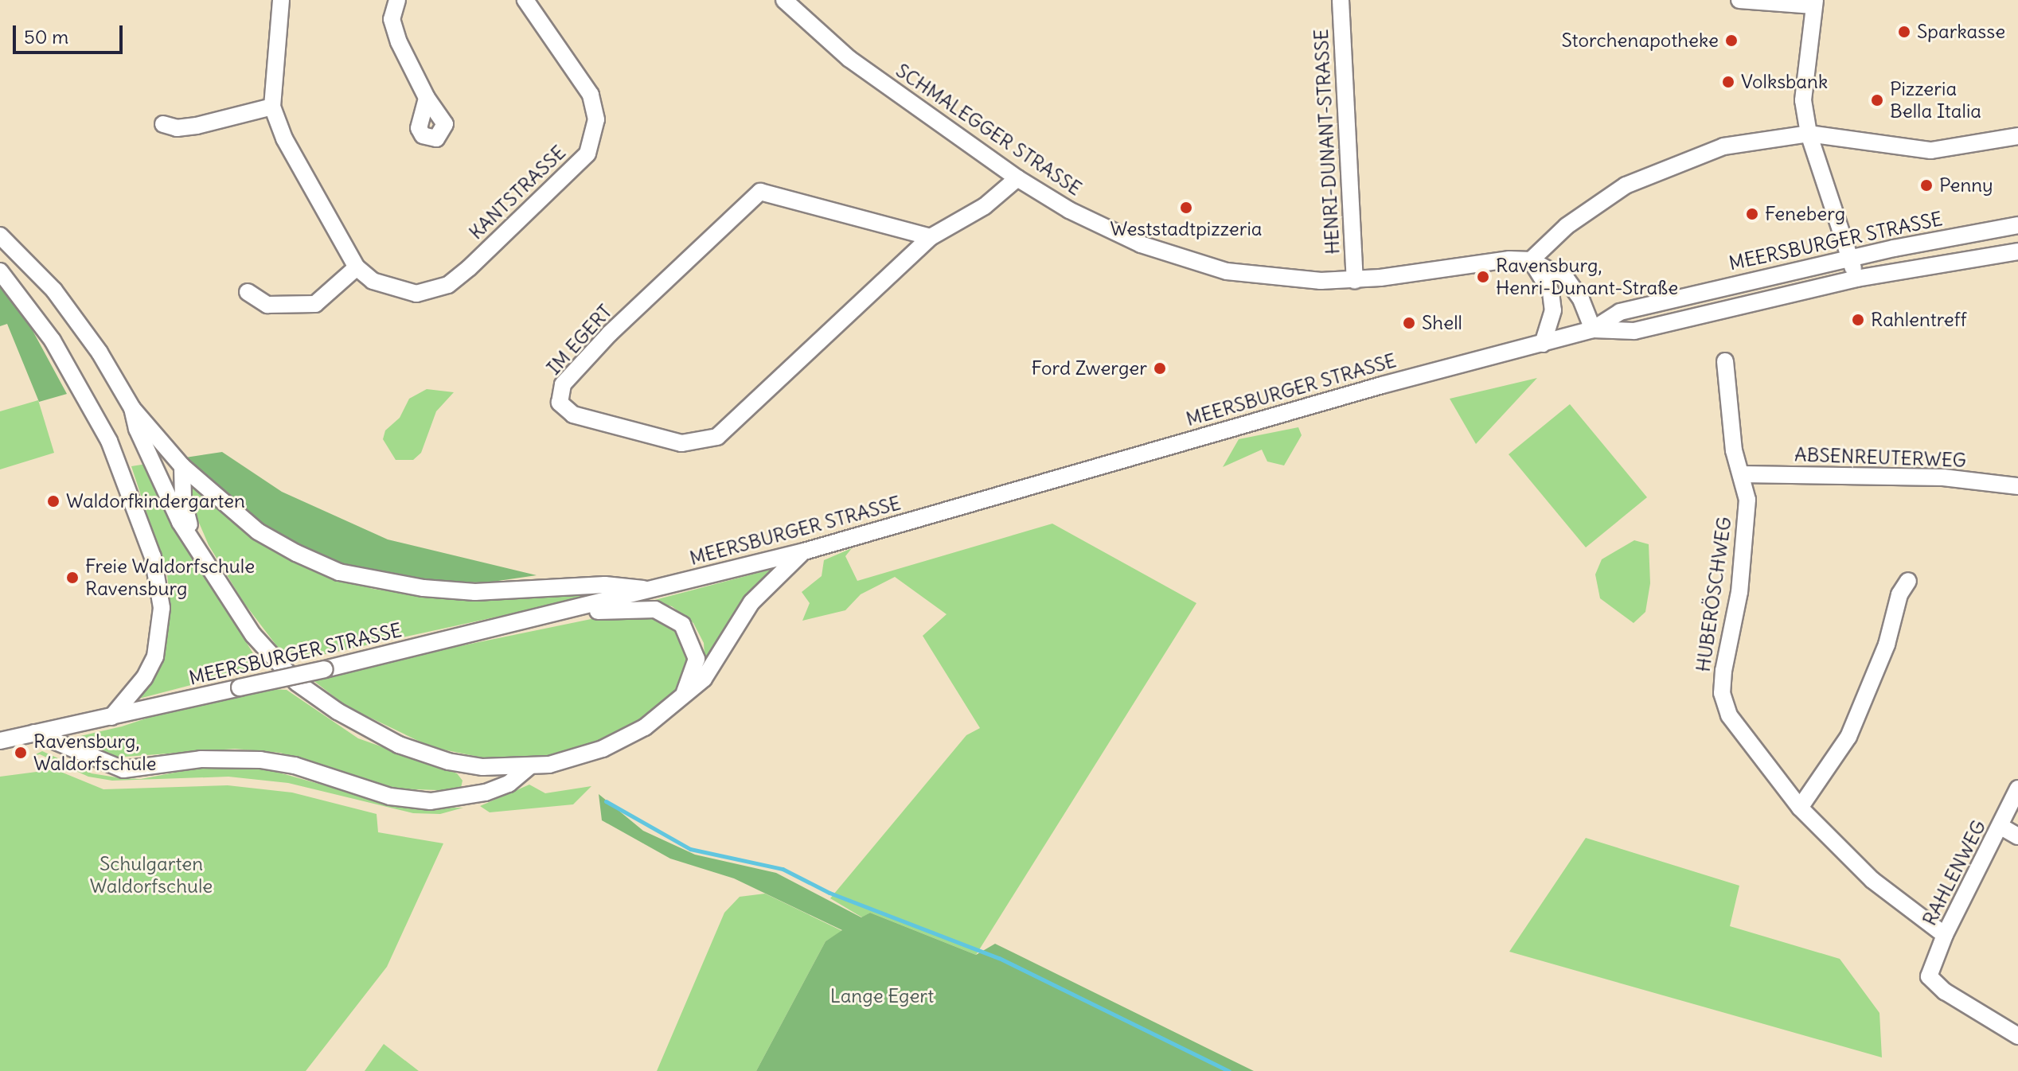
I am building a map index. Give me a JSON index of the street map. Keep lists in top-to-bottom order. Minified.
{"streets":{"street":["SCHMALEGGER STRASSE","HENRI-DUNANT-STRASSE","KANTSTRASSE","MEERSBURGER STRASSE","IM EGERT","ABSENREUTERWEG","HUBERÖSCHWEG","RAHLENWEG"]},"crossings":[["SCHMALEGGER STRASSE","HENRI-DUNANT-STRASSE"],["SCHMALEGGER STRASSE","MEERSBURGER STRASSE"],["SCHMALEGGER STRASSE","IM EGERT"],["ABSENREUTERWEG","HUBERÖSCHWEG"],["HUBERÖSCHWEG","RAHLENWEG"]],"parks":["Schulgarten Waldorfschule","Lange Egert"],"places":["Sparkasse","Storchenapotheke","Volksbank","Pizzeria Bella Italia","Penny","Weststadtpizzeria","Feneberg","Ravensburg, Henri-Dunant-Straße","Rahlentreff","Shell","Ford Zwerger","Waldorfkindergarten","Freie Waldorfschule Ravensburg","Ravensburg, Waldorfschule"],"scale_bar":"50 m"}
